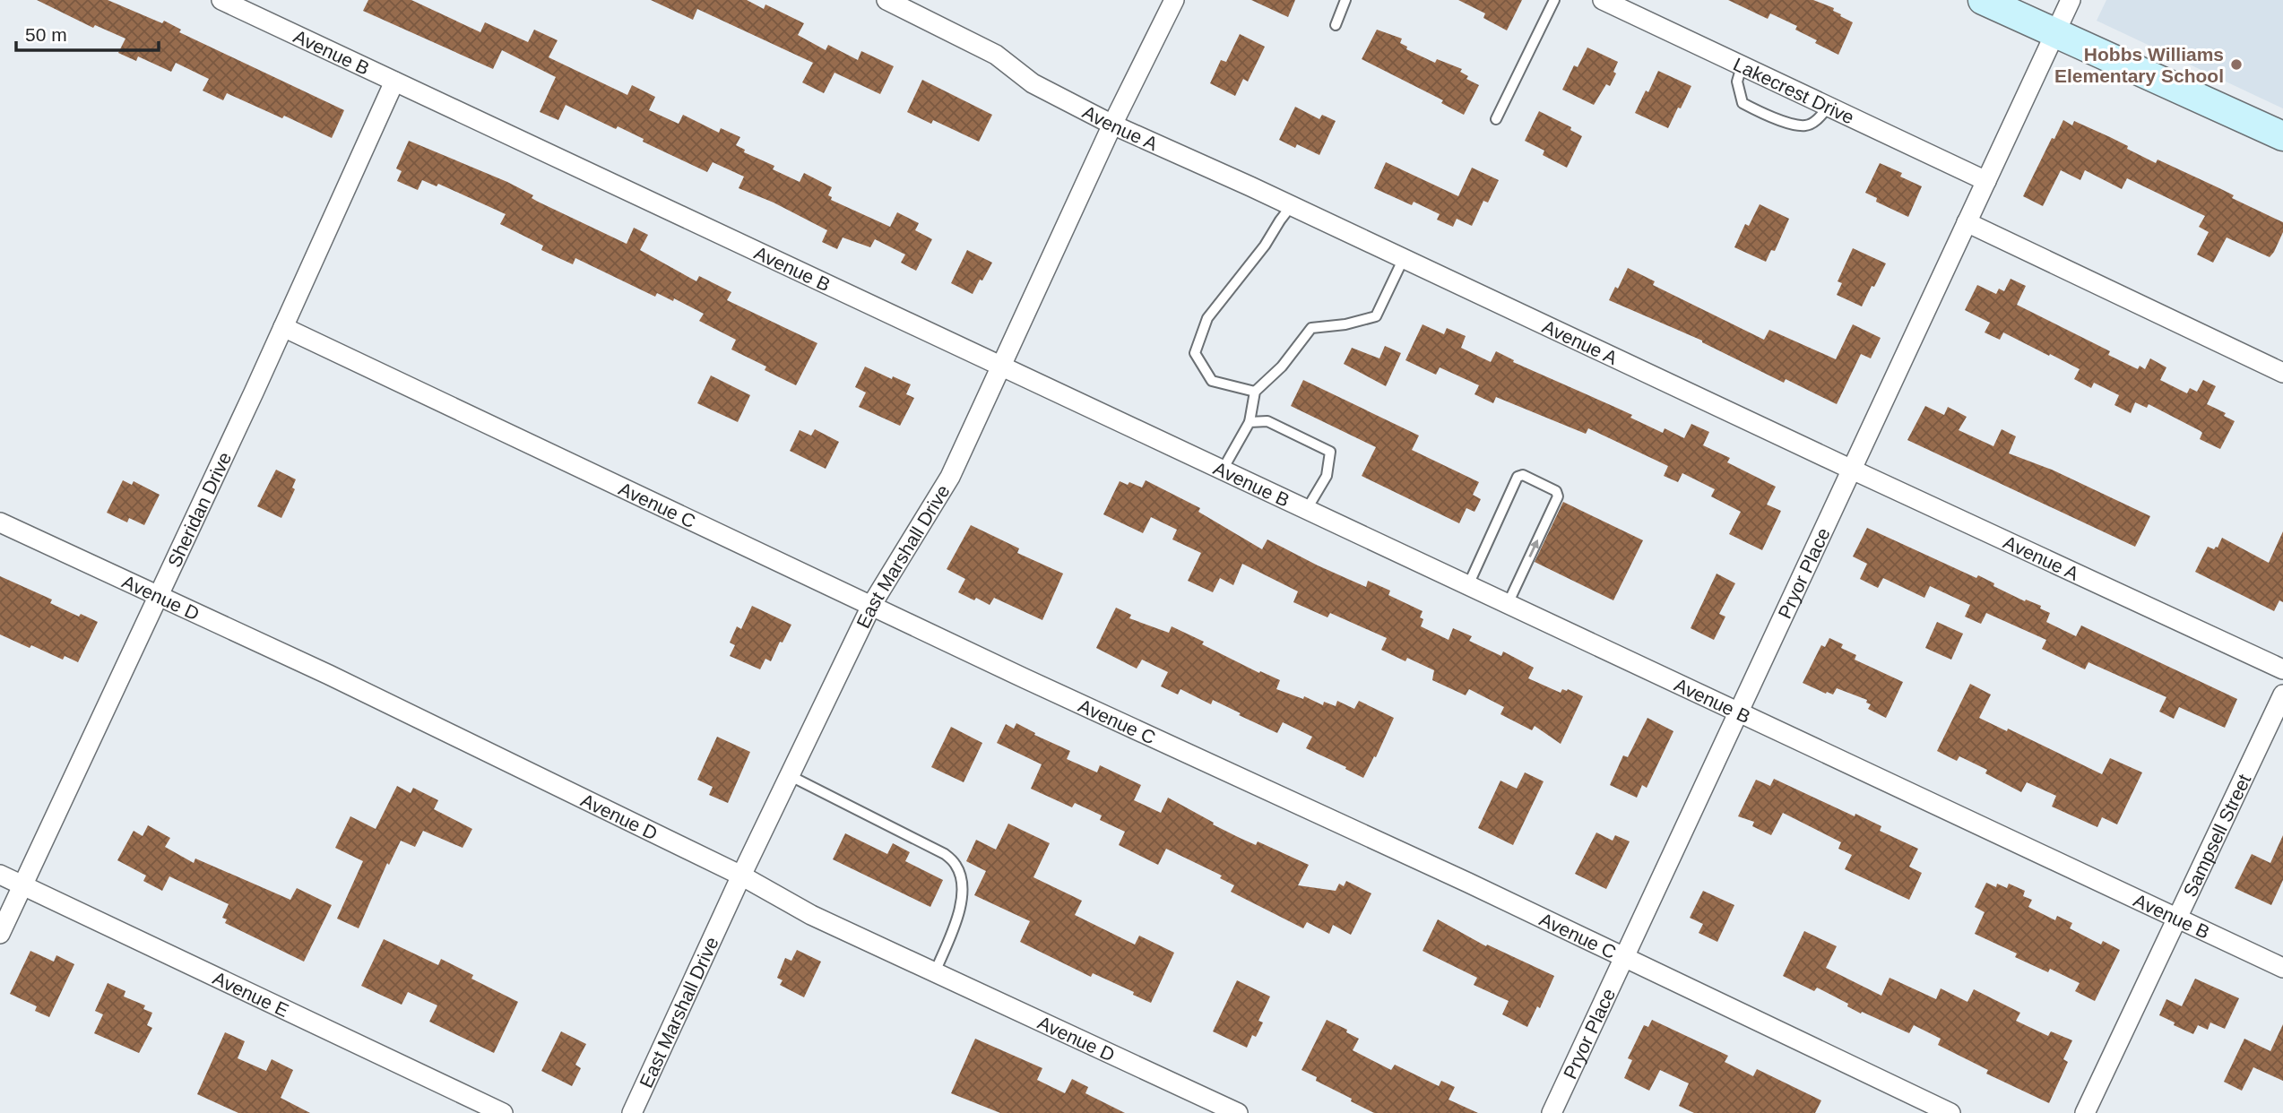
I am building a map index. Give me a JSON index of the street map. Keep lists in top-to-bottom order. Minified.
{"streets":{"street":["Avenue B","Lakecrest Drive","Avenue A","Avenue C","Sheridan Drive","East Marshall Drive","Pryor Place","Avenue D","Sampsell Street","Avenue E"]},"crossings":[["Avenue B","Sheridan Drive"],["Avenue B","East Marshall Drive"],["Avenue B","Pryor Place"],["Avenue B","Sampsell Street"],["Lakecrest Drive","Pryor Place"],["Avenue A","East Marshall Drive"],["Avenue A","Pryor Place"],["Avenue C","Sheridan Drive"],["Avenue C","East Marshall Drive"],["Avenue C","Pryor Place"],["Sheridan Drive","Avenue D"],["Sheridan Drive","Avenue E"],["East Marshall Drive","Avenue D"]],"places":["Hobbs Williams Elementary School"],"scale_bar":"50 m"}
